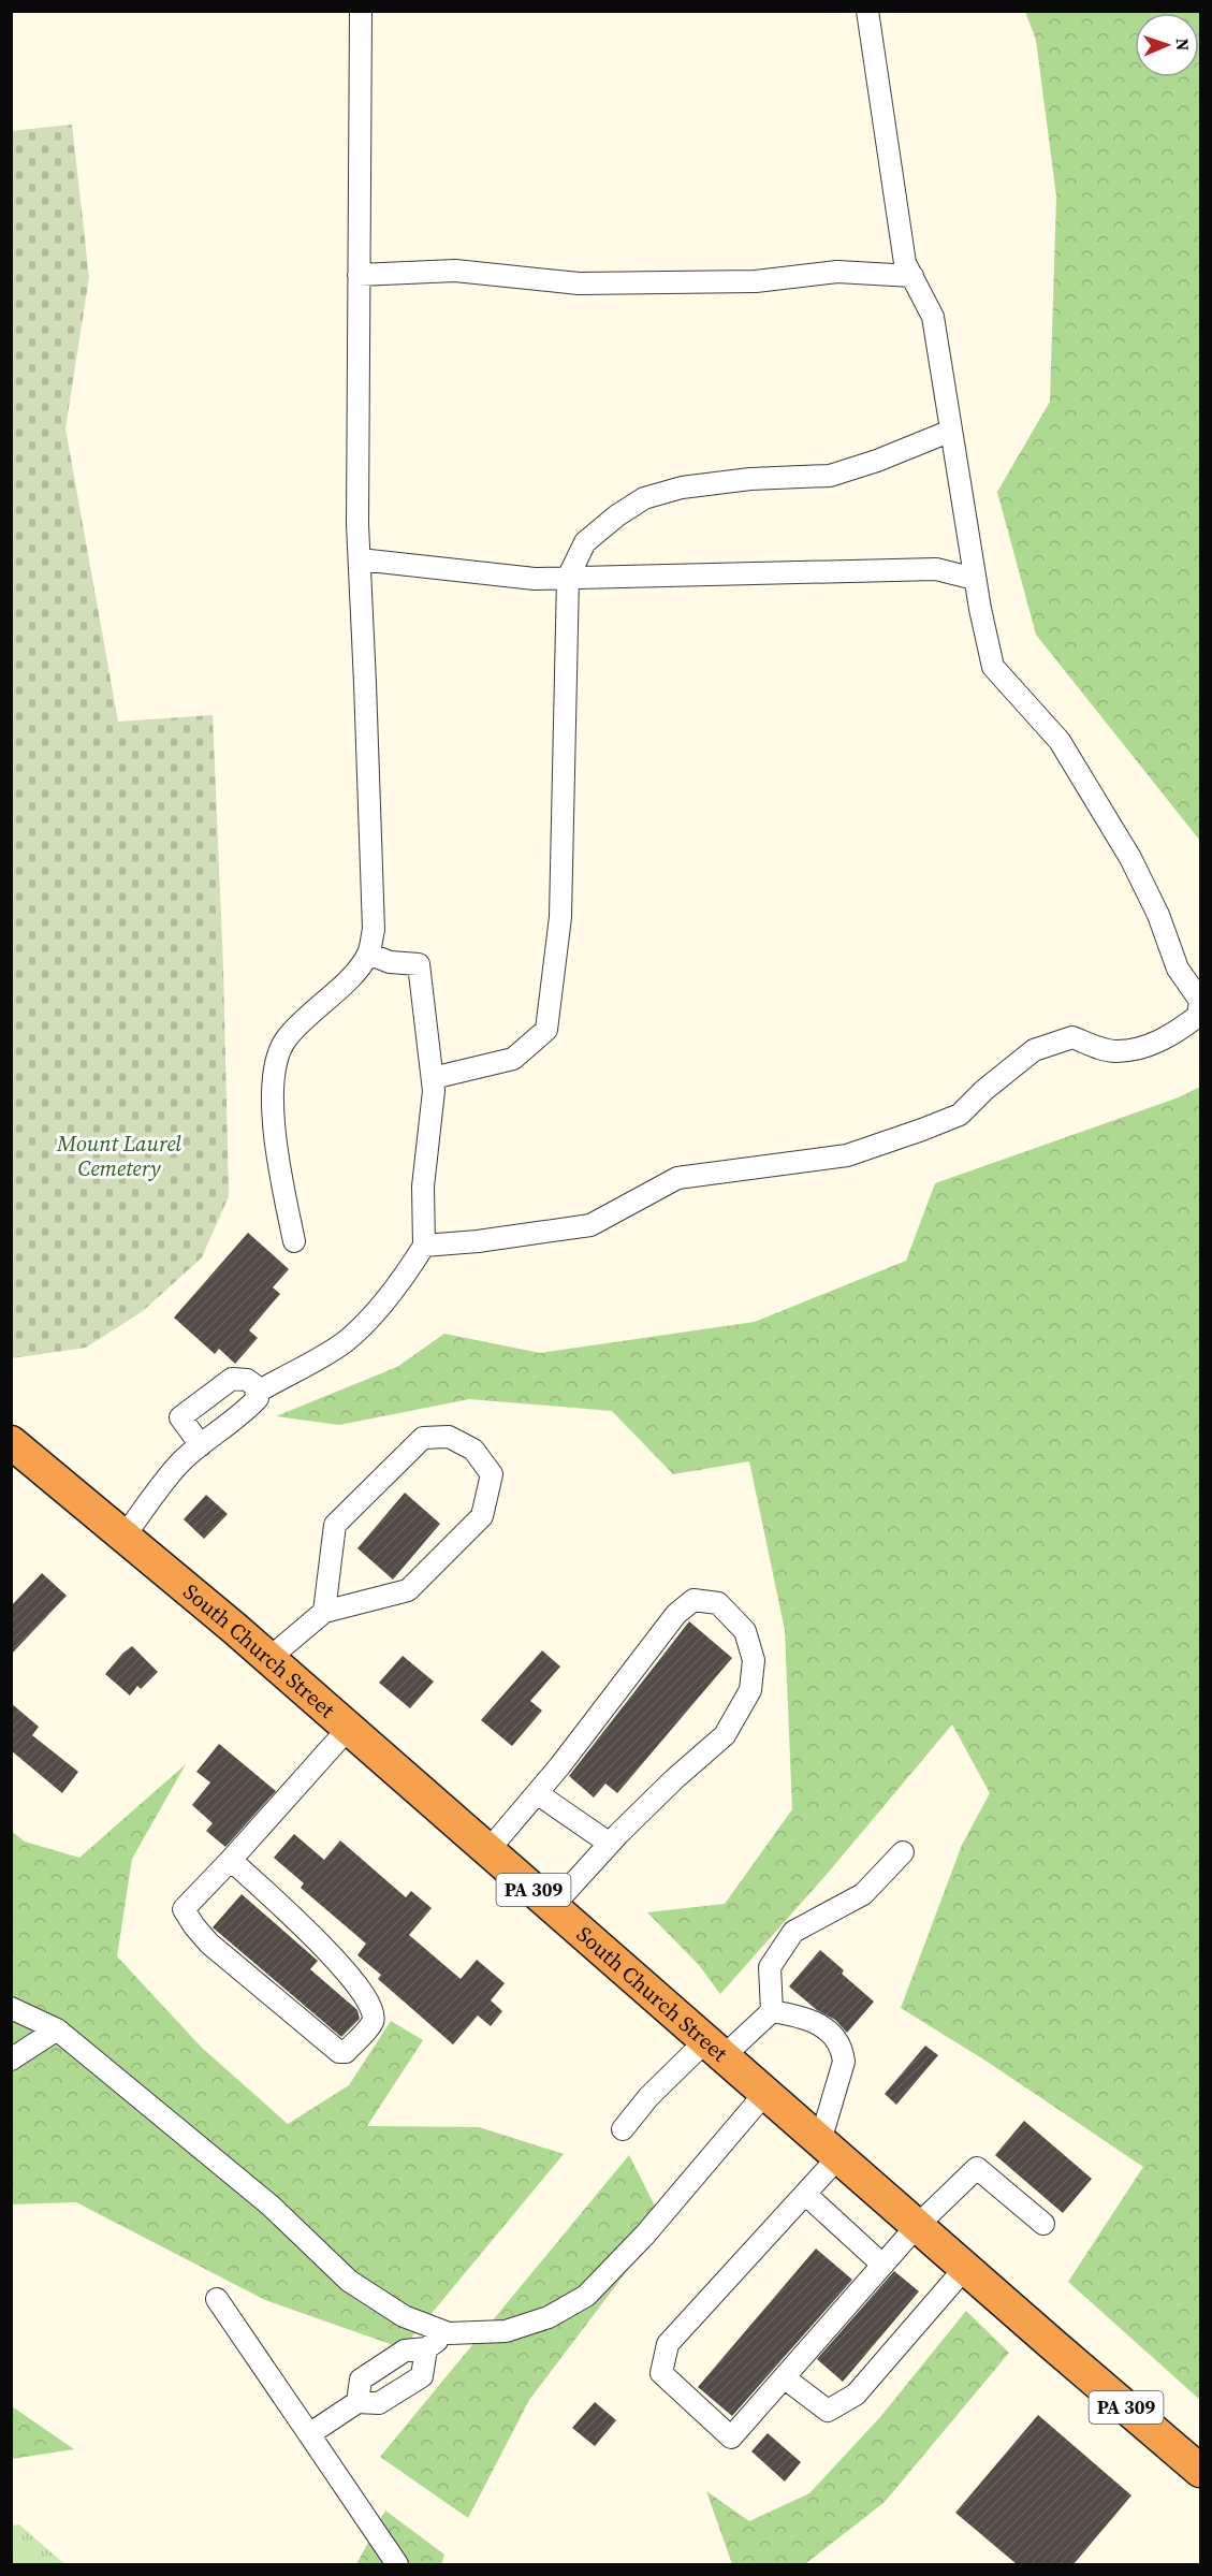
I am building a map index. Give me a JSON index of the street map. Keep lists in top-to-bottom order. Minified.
{"streets":{"highway":["South Church Street","PA 309"]},"parks":["Mount Laurel Cemetery"],"north":"right"}
